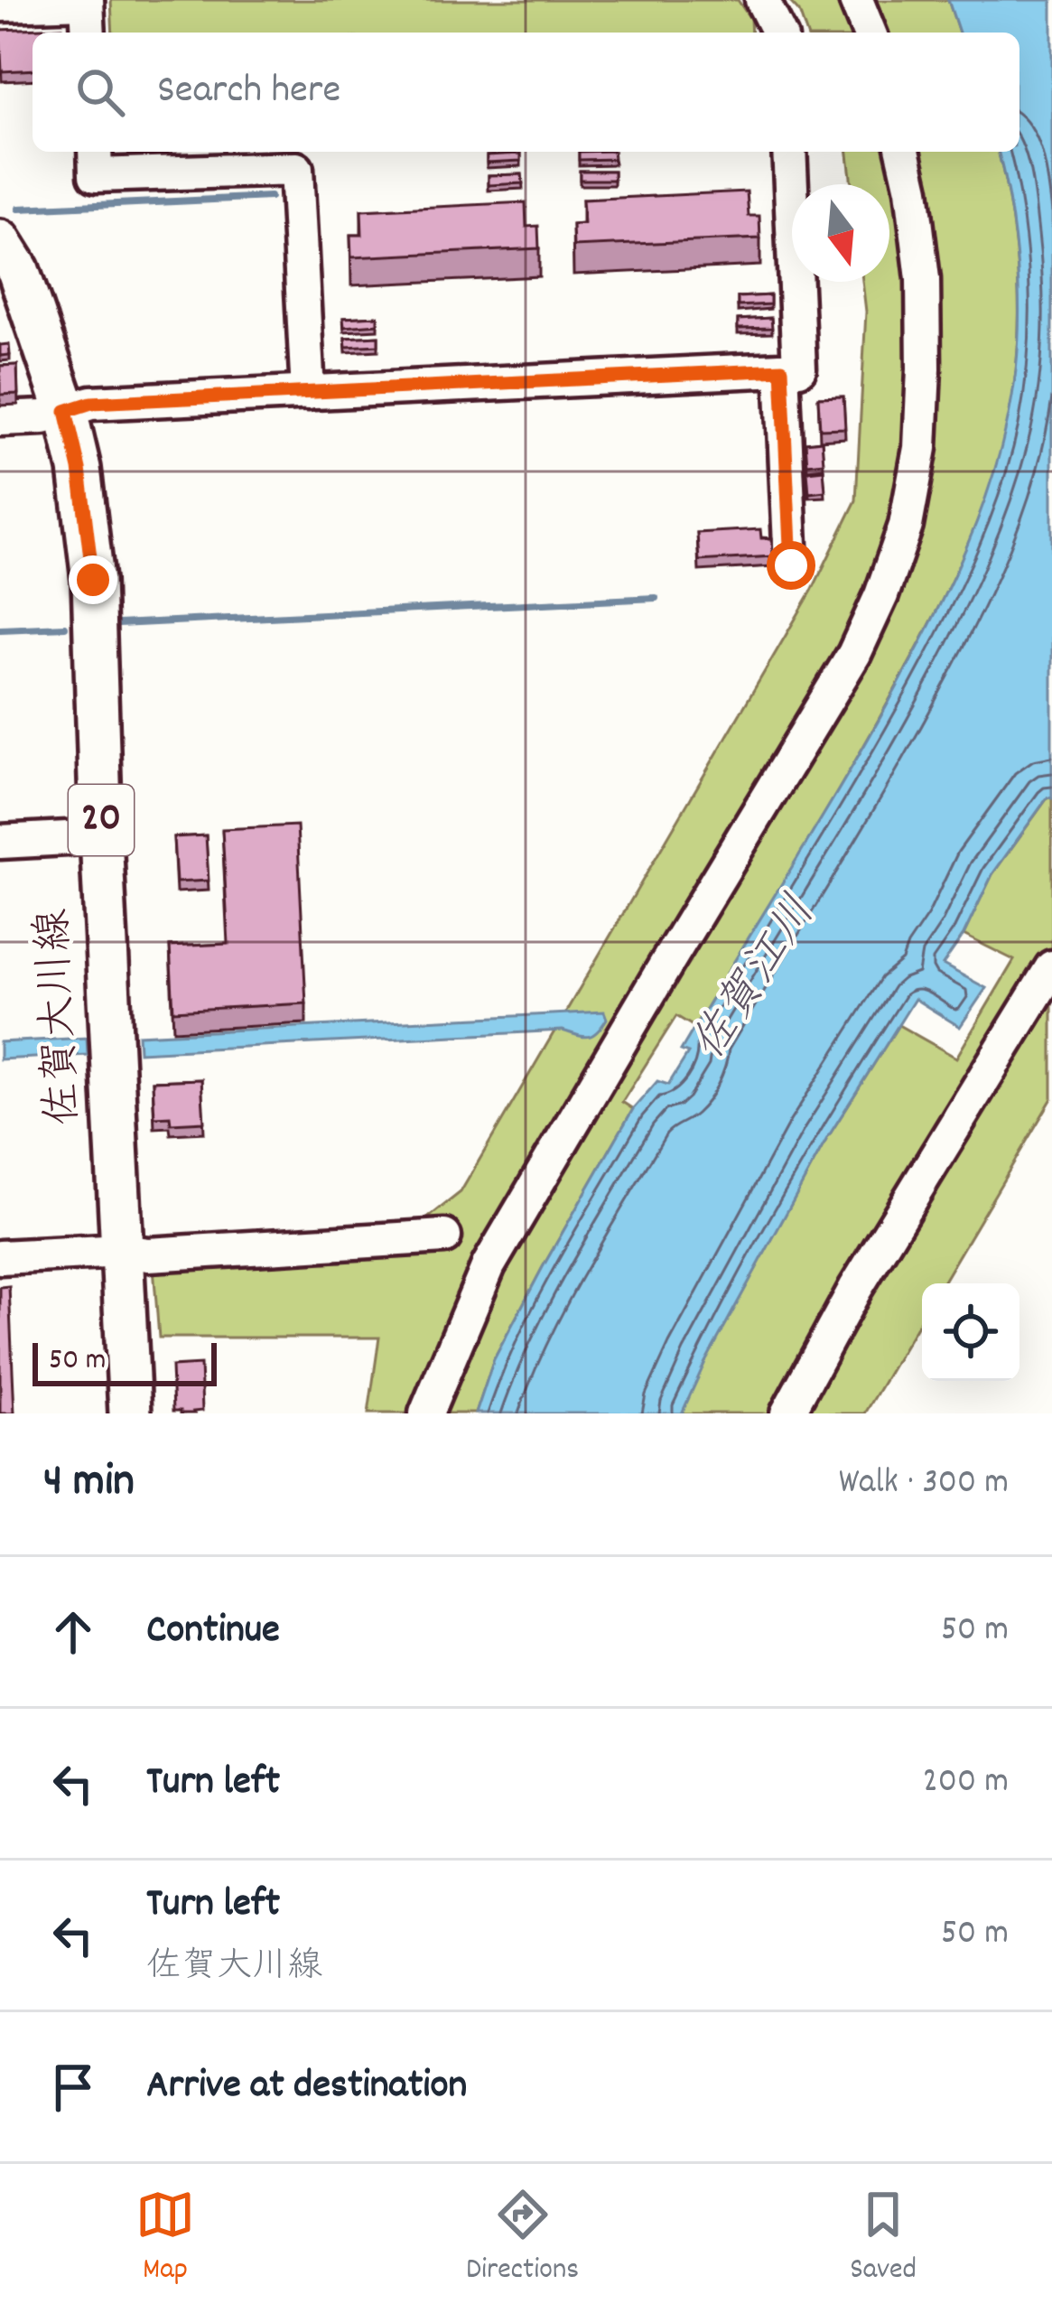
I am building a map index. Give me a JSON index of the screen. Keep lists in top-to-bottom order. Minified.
{"streets":{"main road":["20","佐賀大川線"]},"water":["佐賀江川"],"scale_bar":"50 m","north":"bottom","page":{"search":"Search here","scale":"50 m","heading":["4 min","Walk · 300 m"],"list":[["Continue","50 m"],["Turn left","200 m"],["Turn left","佐賀大川線","50 m"],"Arrive at destination"],"nav":["Map","Directions","Saved"]}}
